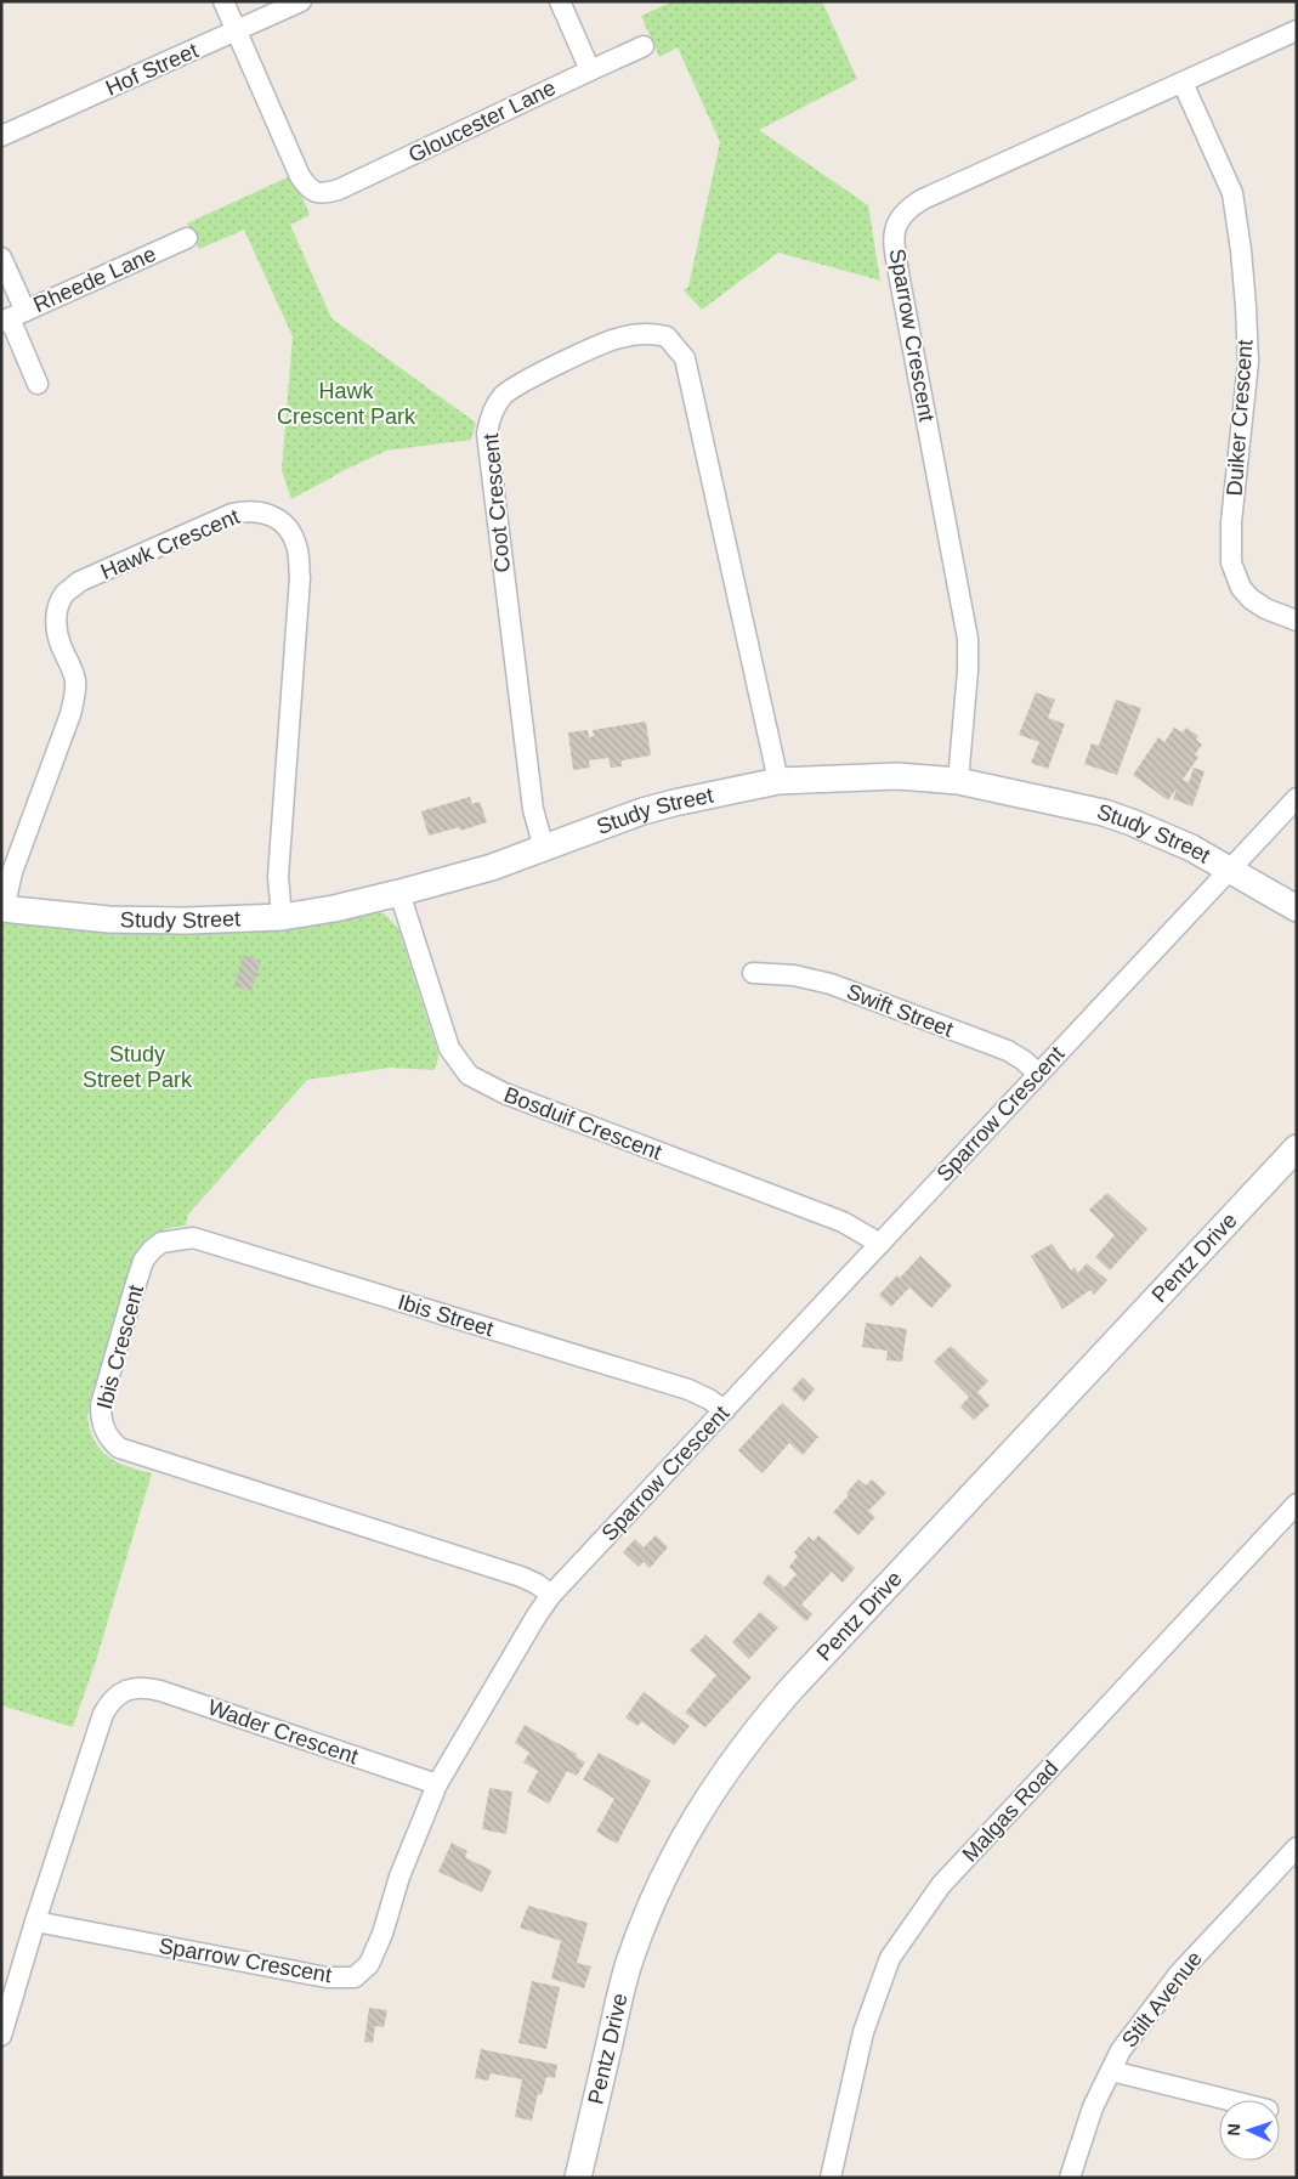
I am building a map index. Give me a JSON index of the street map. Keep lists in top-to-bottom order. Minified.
{"streets":{"street":["Hof Street","Gloucester Lane","Rheede Lane","Sparrow Crescent","Duiker Crescent","Coot Crescent","Hawk Crescent","Study Street","Swift Street","Bosduif Crescent","Pentz Drive","Ibis Street","Ibis Crescent","Wader Crescent","Malgas Road","Stilt Avenue"]},"crossings":[["Hof Street","Gloucester Lane"],["Sparrow Crescent","Duiker Crescent"],["Sparrow Crescent","Study Street"],["Sparrow Crescent","Swift Street"],["Sparrow Crescent","Bosduif Crescent"],["Sparrow Crescent","Ibis Street"],["Sparrow Crescent","Ibis Crescent"],["Sparrow Crescent","Wader Crescent"],["Coot Crescent","Study Street"],["Hawk Crescent","Study Street"],["Study Street","Bosduif Crescent"],["Ibis Street","Ibis Crescent"]],"parks":["Hawk Crescent Park","Study Street Park"],"north":"left"}
